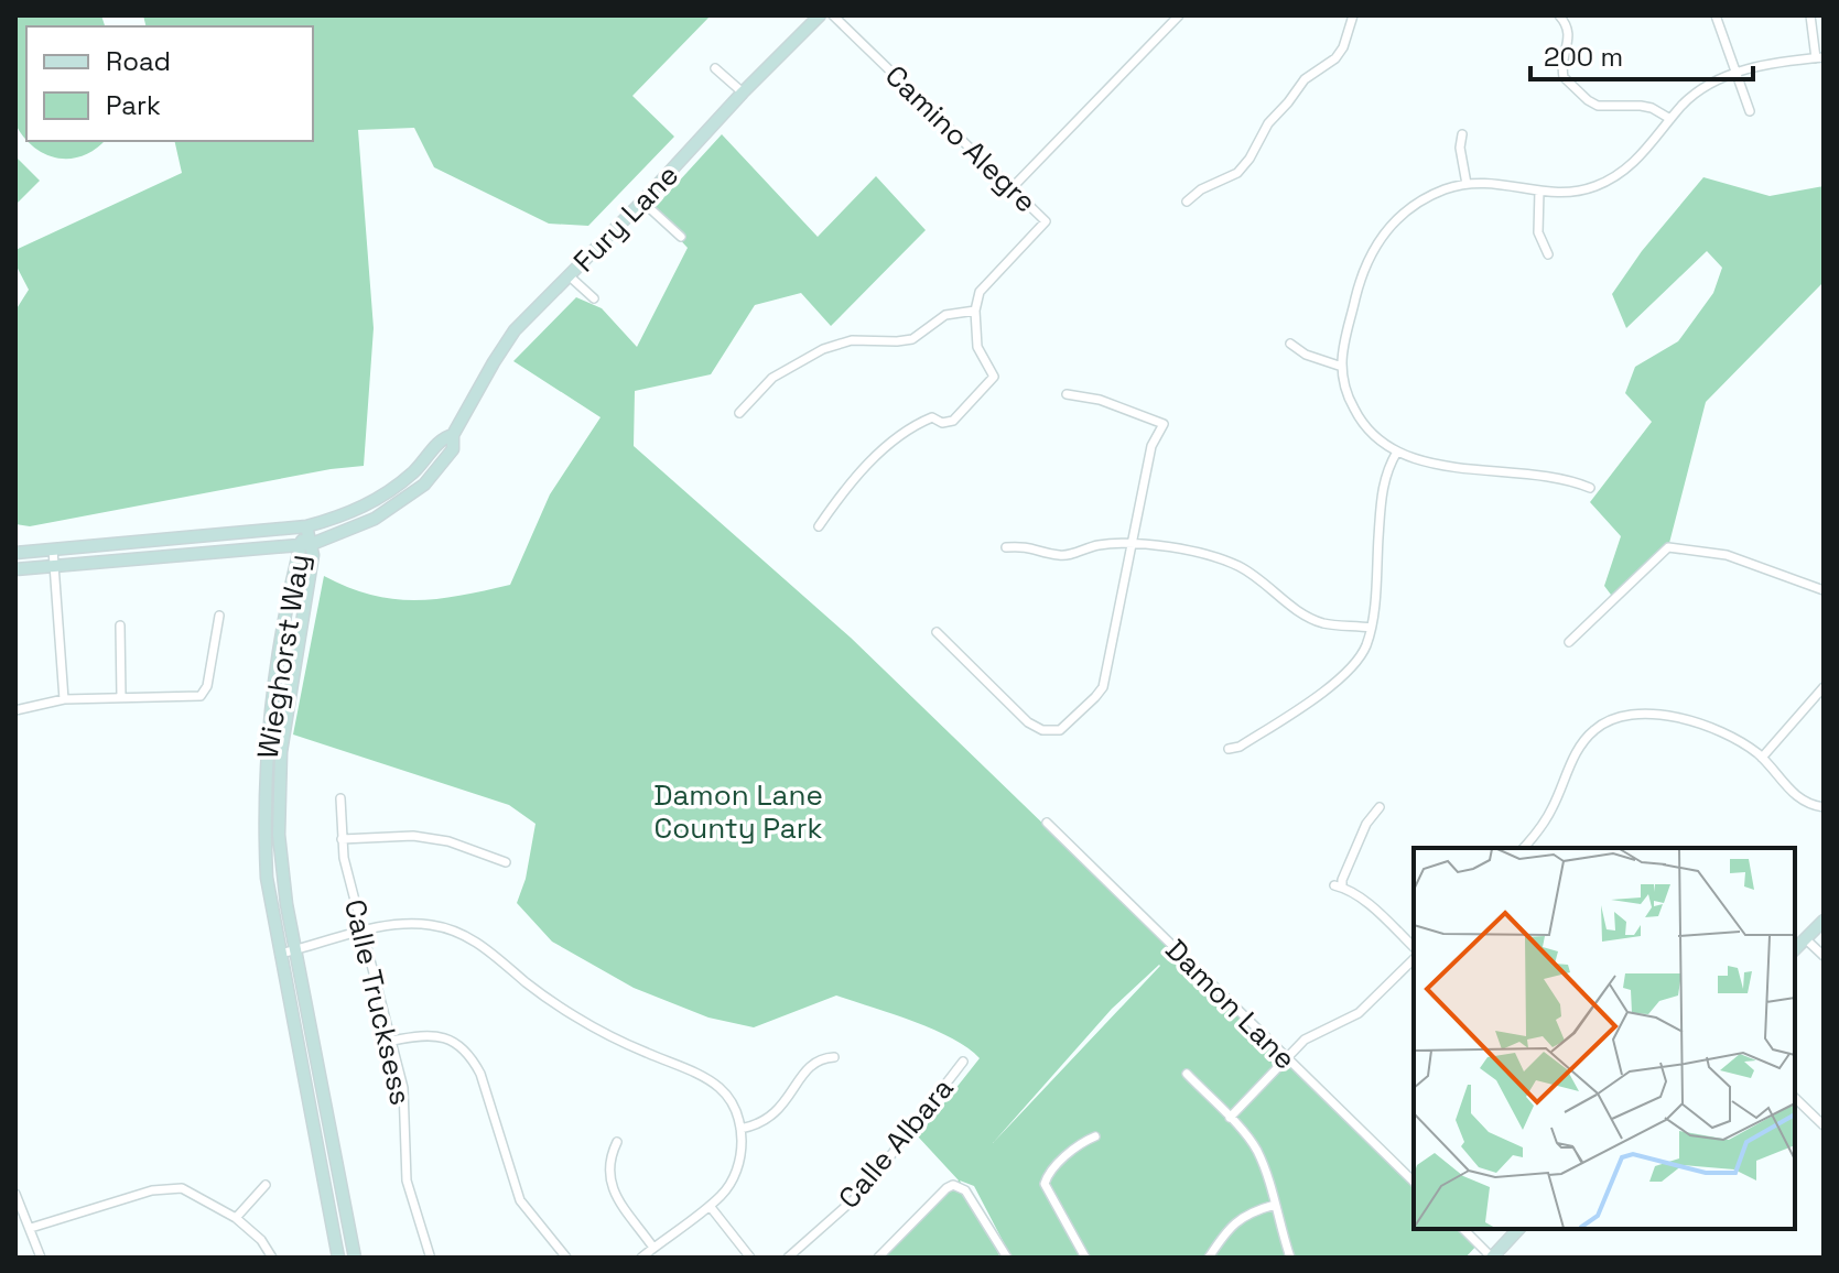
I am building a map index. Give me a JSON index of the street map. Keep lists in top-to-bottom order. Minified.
{"streets":{"street":["Camino Alegre","Fury Lane","Wieghorst Way","Calle Trucksess","Damon Lane","Calle Albara"]},"crossings":[["Fury Lane","Wieghorst Way"]],"parks":["Damon Lane County Park"],"legend":["Road","Park"],"scale_bar":"200 m"}
